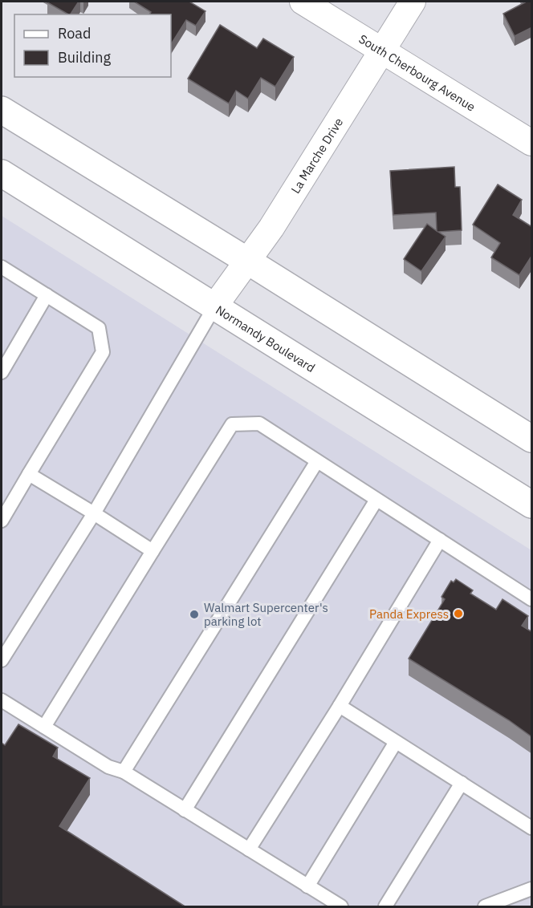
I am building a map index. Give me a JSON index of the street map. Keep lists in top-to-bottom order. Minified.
{"streets":{"main road":["Normandy Boulevard"],"street":["South Cherbourg Avenue","La Marche Drive"]},"crossings":[["South Cherbourg Avenue","La Marche Drive"],["La Marche Drive","Normandy Boulevard"]],"places":["Panda Express","Walmart Supercenter's parking lot"],"legend":["Road","Building"]}
